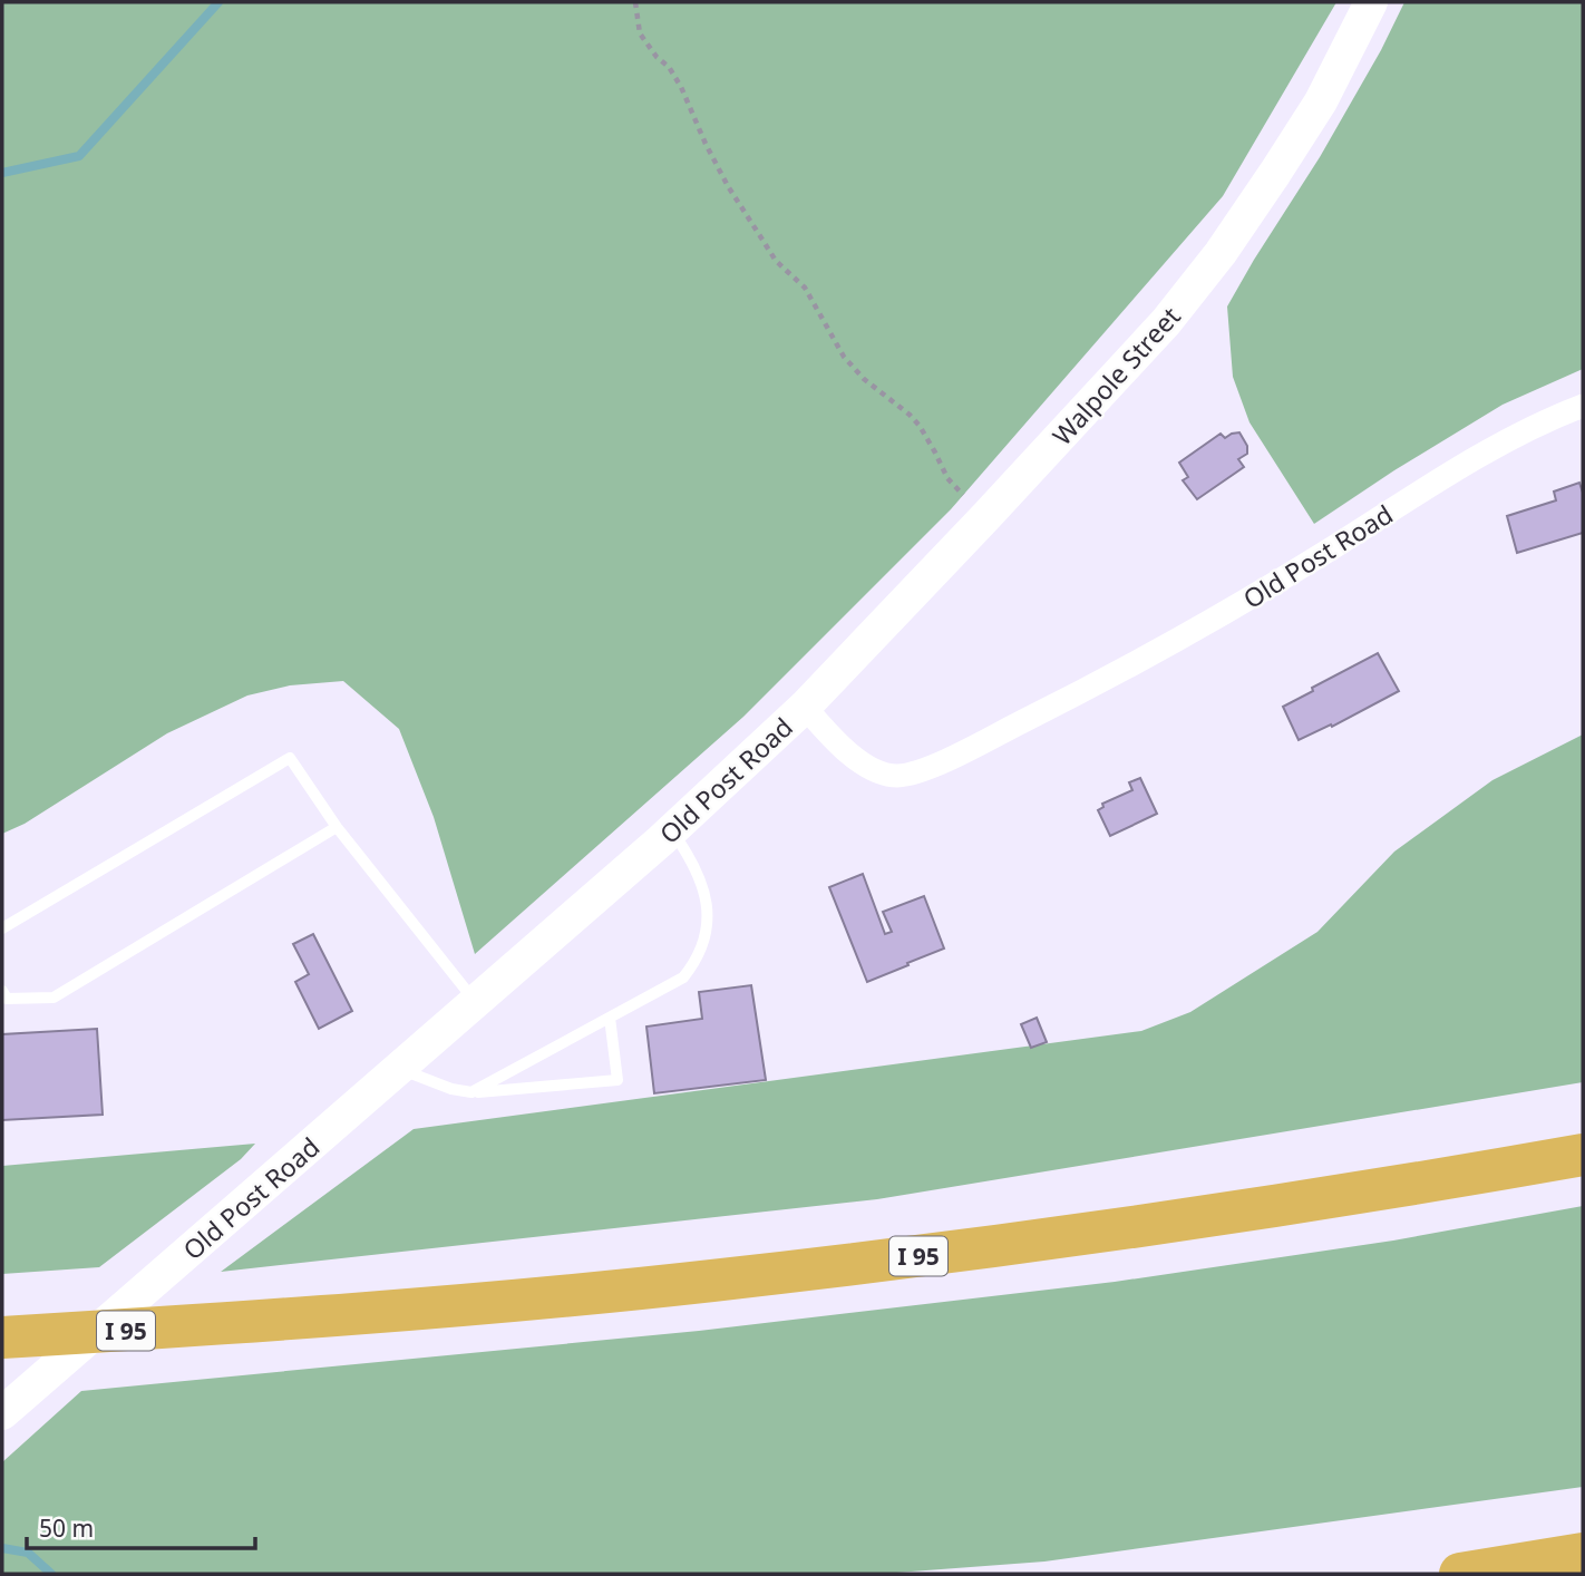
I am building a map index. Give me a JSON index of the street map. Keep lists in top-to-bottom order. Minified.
{"streets":{"highway":["I 95"],"main road":["Walpole Street","Old Post Road"]},"crossings":[["Walpole Street","Old Post Road"]],"scale_bar":"50 m"}
